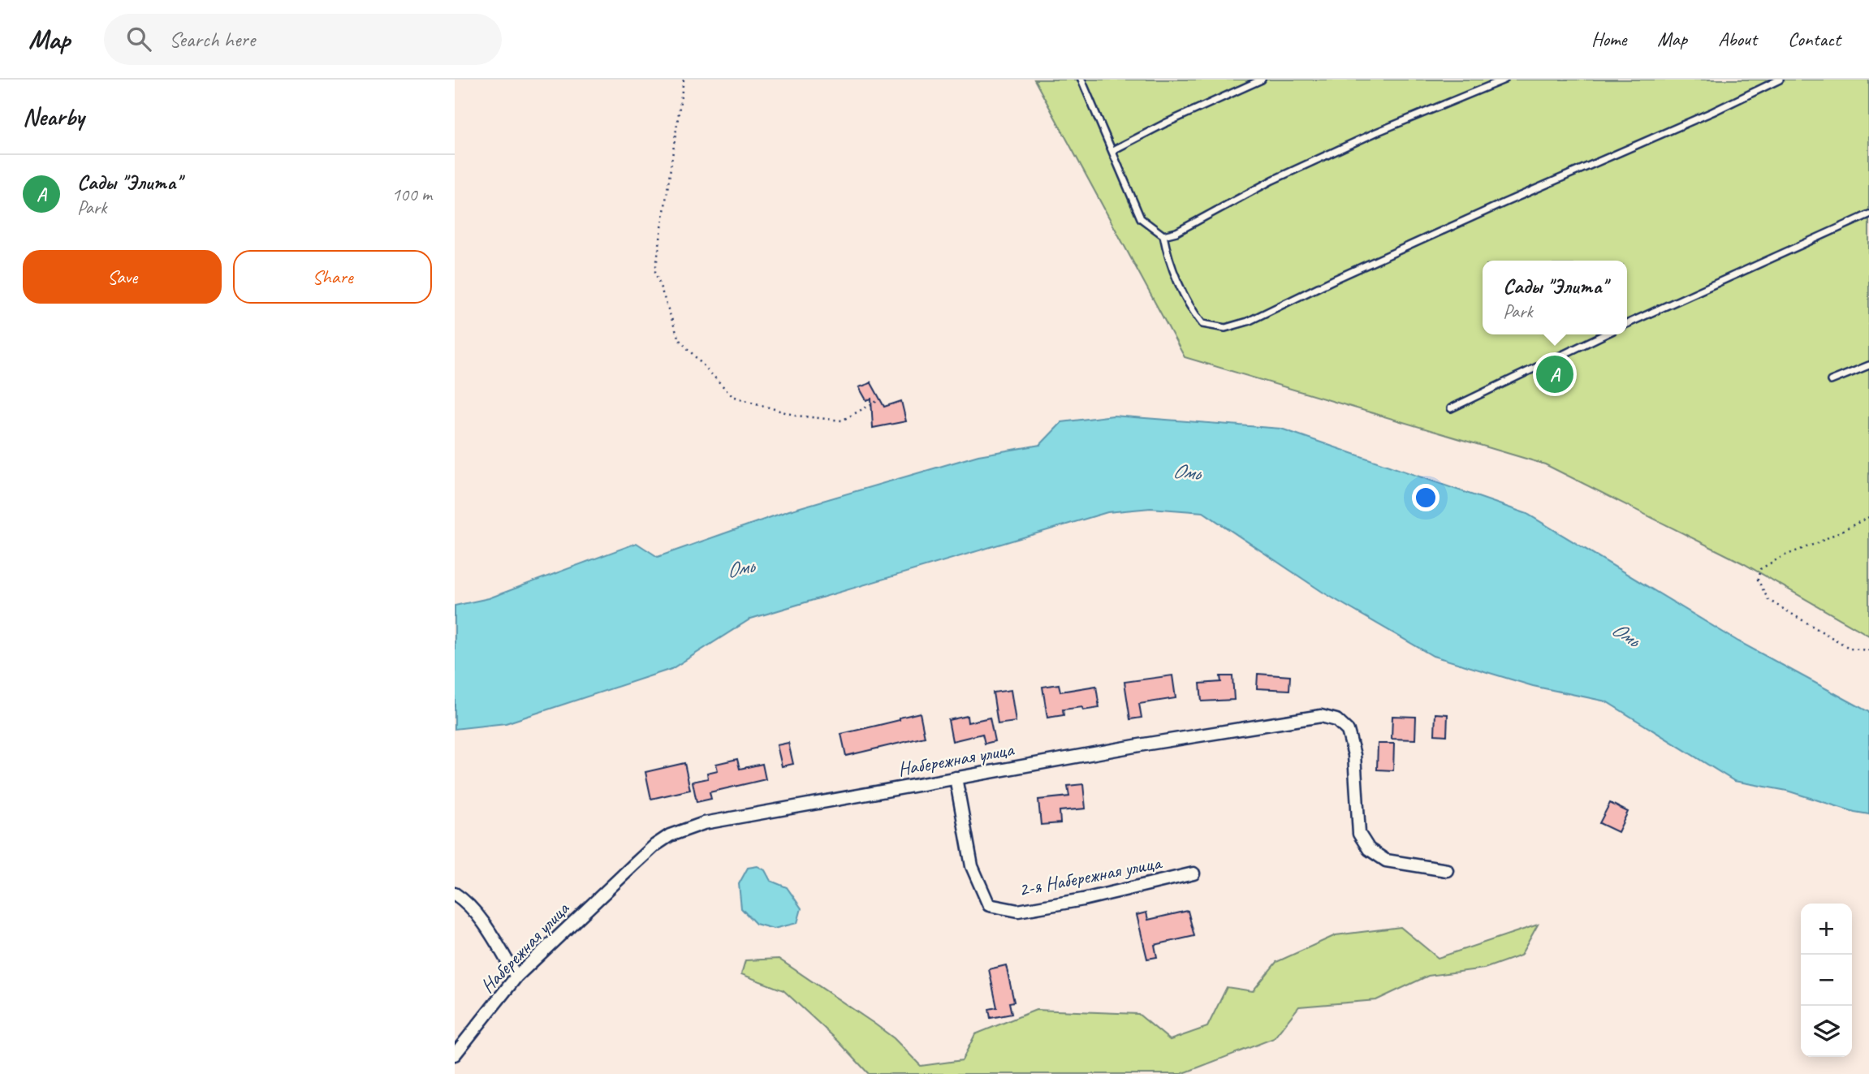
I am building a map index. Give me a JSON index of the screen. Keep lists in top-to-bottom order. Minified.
{"streets":{"street":["Набережная улица","2-я Набережная улица"]},"crossings":[["Набережная улица","2-я Набережная улица"]],"water":["Омь"],"page":{"header":"Map","search":"Search here","nav":["Home","Map","About","Contact"],"heading":"Nearby","list":[{"mark":"A","name":"Сады \"Элита\"","note":"Park","value":"100 m"}],"buttons":["Save","Share"],"popup":["Сады \"Элита\"","Park"],"pins":"A","map_buttons":["+","−"]}}
